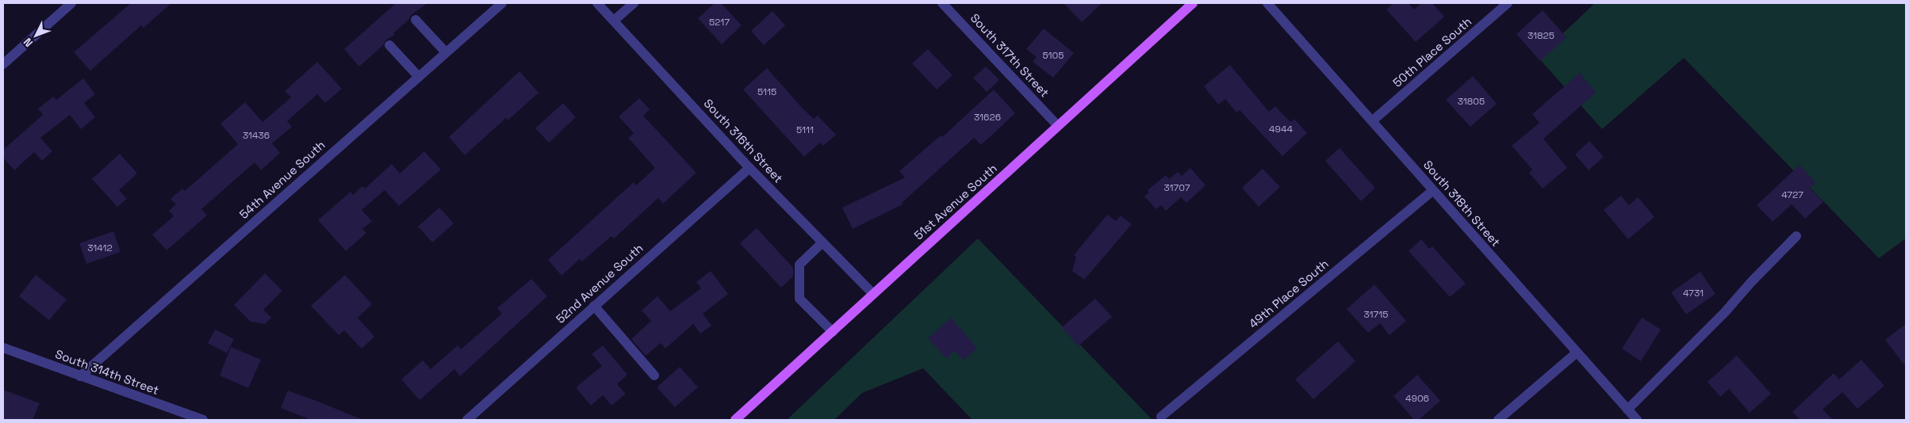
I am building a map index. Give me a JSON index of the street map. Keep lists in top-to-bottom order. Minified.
{"streets":{"main road":["51st Avenue South"],"street":["50th Place South","South 317th Street","South 316th Street","54th Avenue South","South 318th Street","52nd Avenue South","49th Place South","South 314th Street"]},"crossings":[["50th Place South","South 318th Street"],["South 317th Street","51st Avenue South"],["South 316th Street","51st Avenue South"],["South 316th Street","52nd Avenue South"],["54th Avenue South","South 314th Street"],["South 318th Street","49th Place South"]],"house_numbers":["5217","31825","5105","5115","31805","31626","4944","5111","31436","31707","4727","31412","4731","31715","4906"],"north":"bottom left"}
